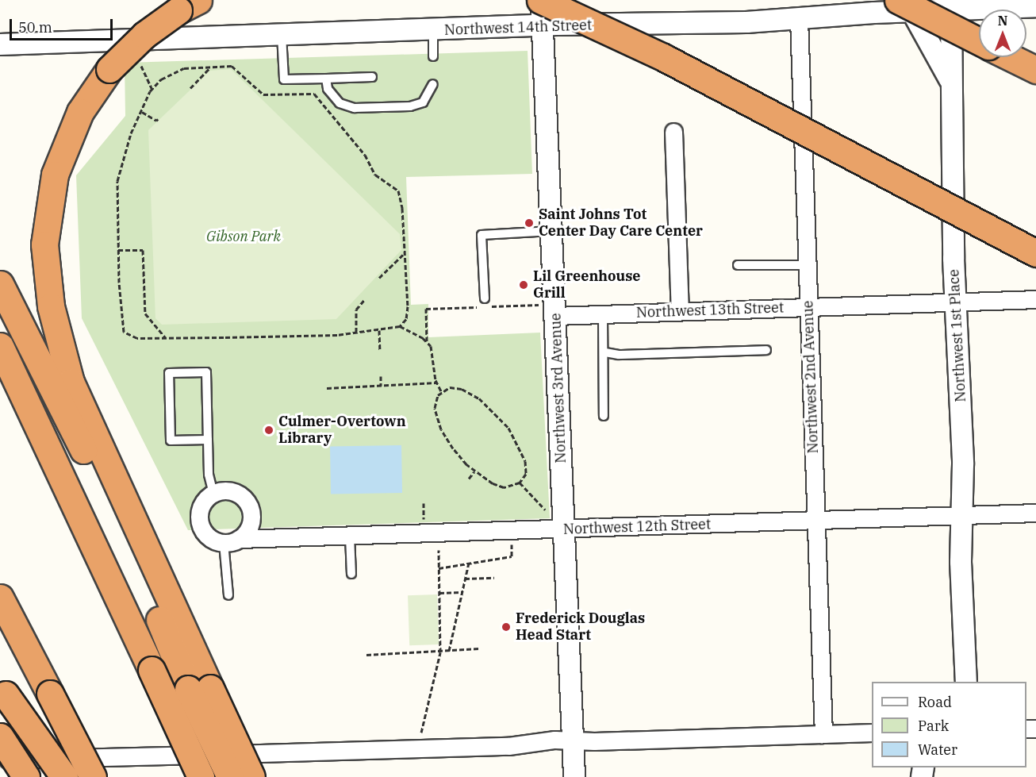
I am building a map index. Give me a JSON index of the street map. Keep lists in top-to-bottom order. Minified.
{"streets":{"street":["Northwest 14th Street","Northwest 13th Street","Northwest 1st Place","Northwest 2nd Avenue","Northwest 3rd Avenue","Northwest 12th Street"]},"crossings":[["Northwest 14th Street","Northwest 1st Place"],["Northwest 14th Street","Northwest 2nd Avenue"],["Northwest 14th Street","Northwest 3rd Avenue"],["Northwest 13th Street","Northwest 1st Place"],["Northwest 13th Street","Northwest 2nd Avenue"],["Northwest 13th Street","Northwest 3rd Avenue"],["Northwest 1st Place","Northwest 12th Street"],["Northwest 2nd Avenue","Northwest 12th Street"],["Northwest 3rd Avenue","Northwest 12th Street"]],"parks":["Gibson Park"],"places":["Saint Johns Tot Center Day Care Center","Lil Greenhouse Grill","Culmer-Overtown Library","Frederick Douglas Head Start"],"legend":["Road","Park","Water"],"scale_bar":"50 m","north":"top"}
